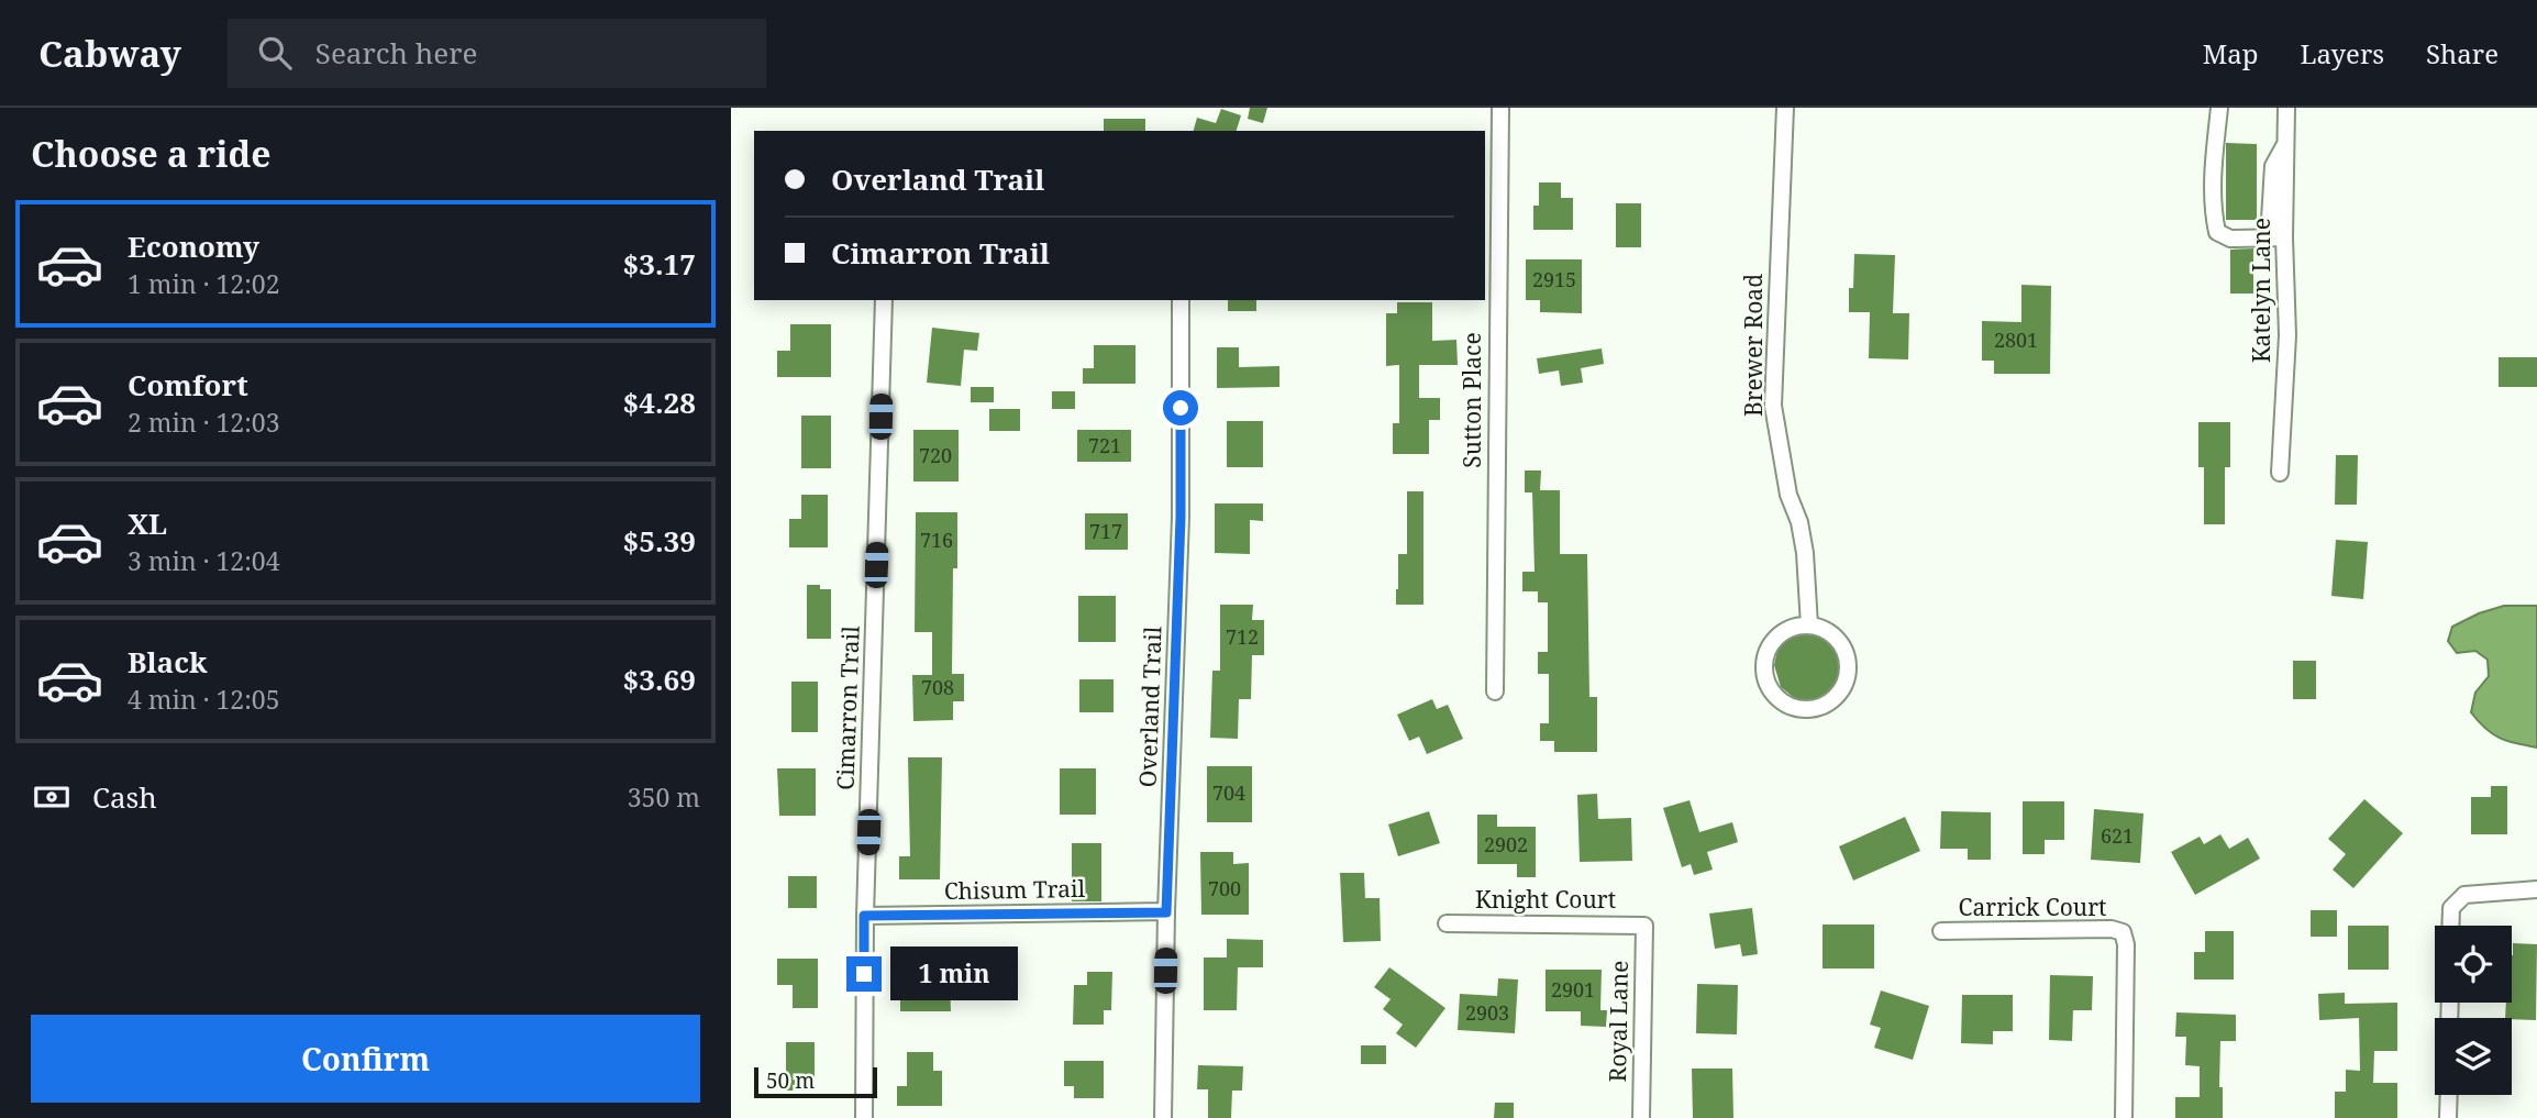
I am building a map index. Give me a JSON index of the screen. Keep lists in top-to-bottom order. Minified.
{"streets":{"street":["Katelyn Lane","Brewer Road","Sutton Place","Overland Trail","Cimarron Trail","Chisum Trail","Knight Court","Carrick Court","Royal Lane"]},"crossings":[["Overland Trail","Chisum Trail"],["Cimarron Trail","Chisum Trail"],["Knight Court","Royal Lane"]],"house_numbers":["2915","2801","721","720","717","716","712","708","704","621","2902","700","2901","2903"],"scale_bar":"50 m","page":{"header":"Cabway","search":"Search here","nav":["Map","Layers","Share"],"heading":"Choose a ride","banner":["Overland Trail","Cimarron Trail"],"list":[{"name":"Economy","note":"1 min · 12:02","value":"$3.17"},{"name":"Comfort","note":"2 min · 12:03","value":"$4.28"},{"name":"XL","note":"3 min · 12:04","value":"$5.39"},{"name":"Black","note":"4 min · 12:05","value":"$3.69"}],"pay":["Cash","350 m"],"bubble":"1 min","buttons":"Confirm","scale":"50 m"}}
